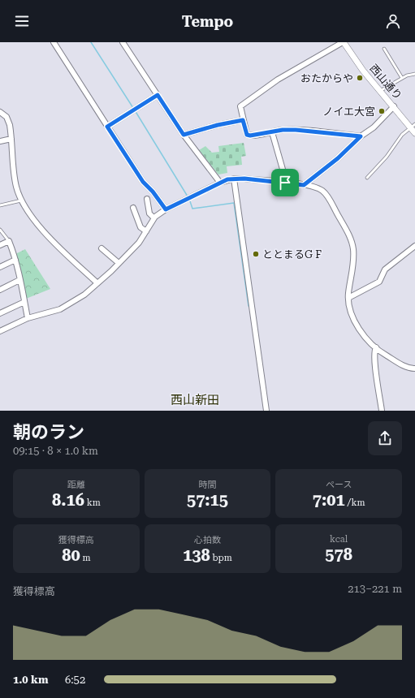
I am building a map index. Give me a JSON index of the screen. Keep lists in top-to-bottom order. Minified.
{"streets":{"street":["西山通り"]},"districts":["西山新田"],"places":["おたからや","ノイエ大宮","ととまるG F"],"page":{"header":"Tempo","heading":["朝のラン","09:15 · 8 × 1.0 km"],"stats":[["距離","8.16 km"],["時間","57:15"],["ペース","7:01 /km"],["獲得標高","80 m"],["心拍数","138 bpm"],["kcal","578"]],"chart":["獲得標高","213–221 m"],"list":[{"name":"1.0 km","note":"6:52"}]}}
